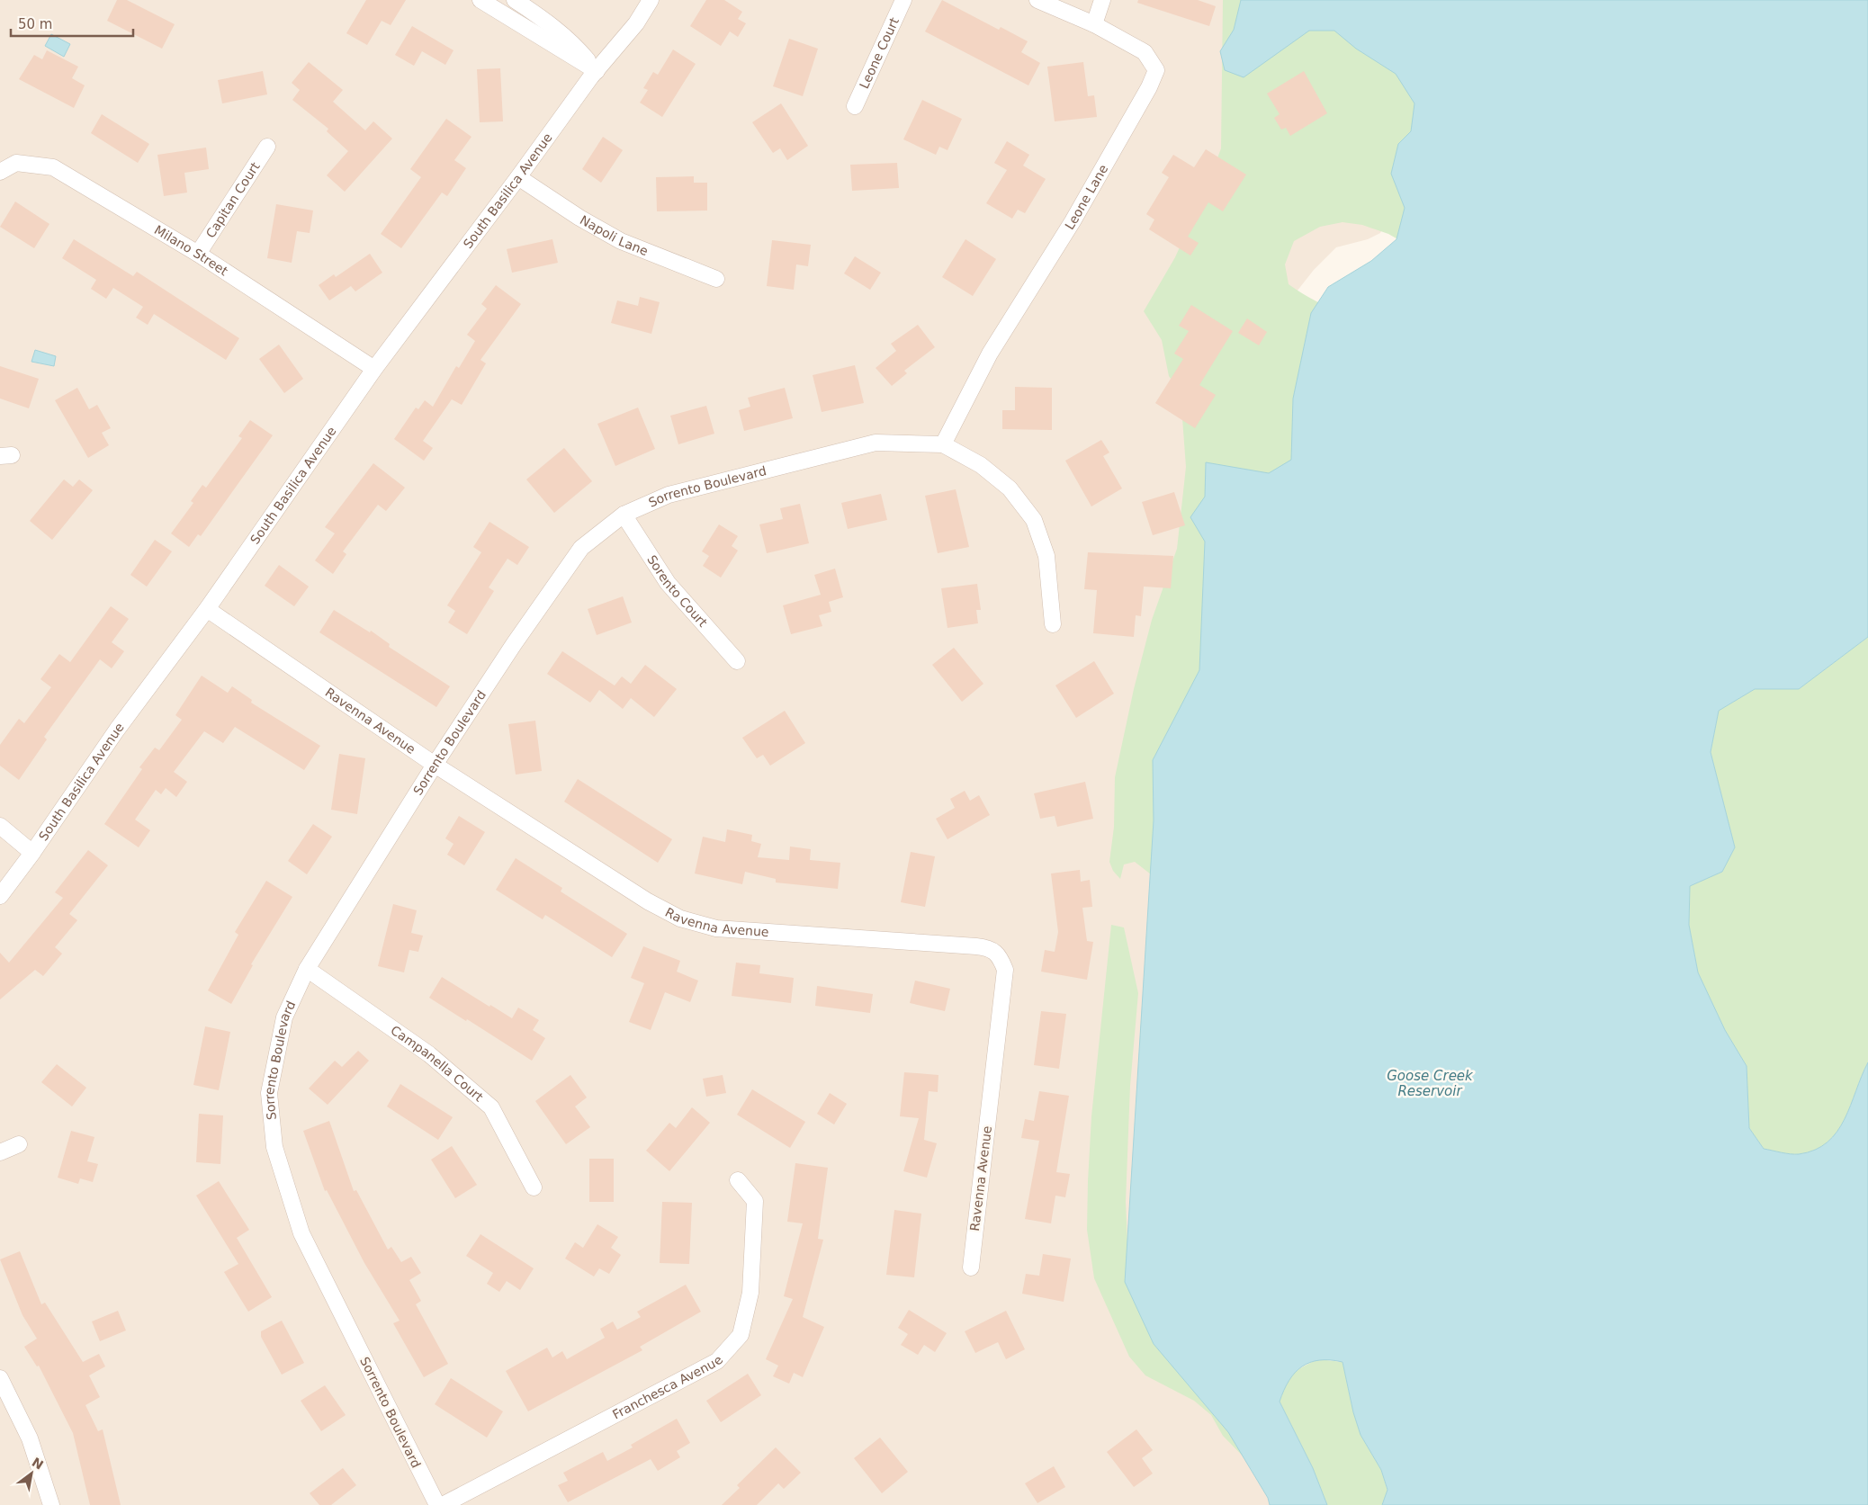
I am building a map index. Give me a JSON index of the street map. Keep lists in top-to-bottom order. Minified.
{"streets":{"street":["Leone Court","South Basilica Avenue","Leone Lane","Capitan Court","Napoli Lane","Milano Street","Sorrento Boulevard","Sorento Court","Ravenna Avenue","Campanella Court","Franchesca Avenue"]},"crossings":[["South Basilica Avenue","Napoli Lane"],["South Basilica Avenue","Milano Street"],["South Basilica Avenue","Ravenna Avenue"],["Leone Lane","Sorrento Boulevard"],["Capitan Court","Milano Street"],["Sorrento Boulevard","Sorento Court"],["Sorrento Boulevard","Ravenna Avenue"],["Sorrento Boulevard","Campanella Court"]],"water":["Goose Creek Reservoir"],"scale_bar":"50 m","north":"top right"}
